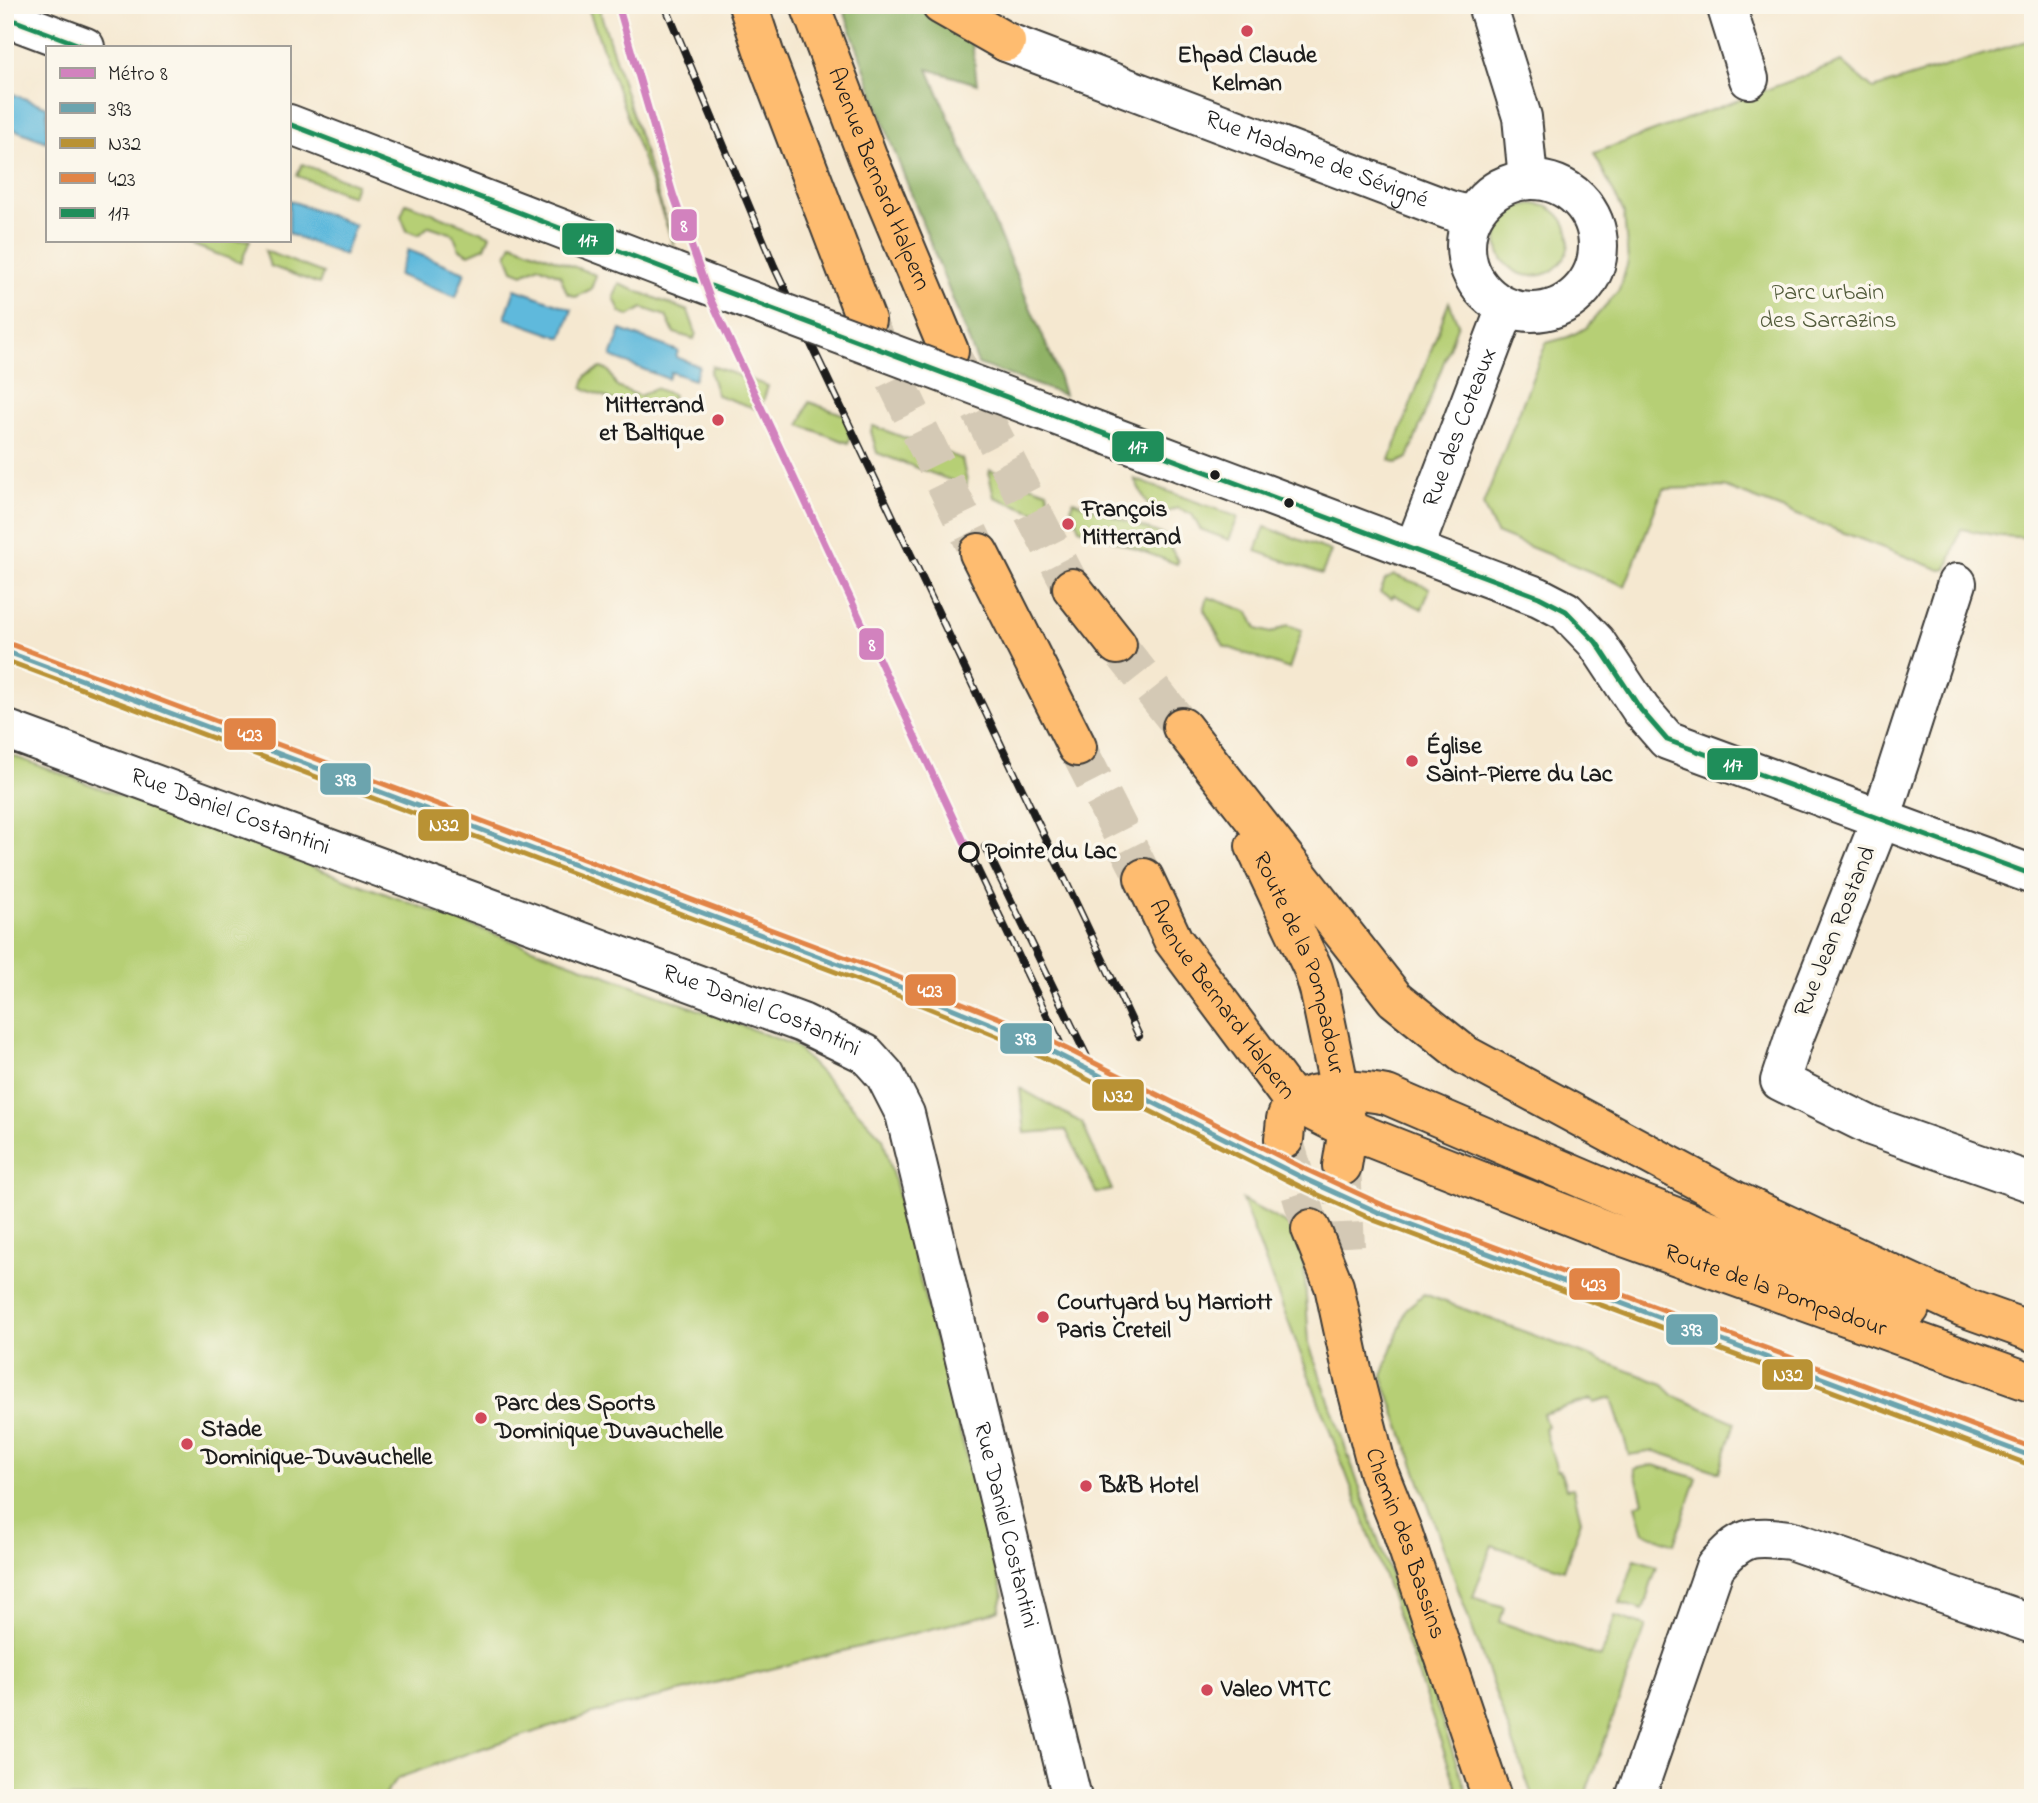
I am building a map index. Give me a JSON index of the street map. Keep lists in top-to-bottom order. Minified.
{"streets":{"main road":["Avenue Bernard Halpern","Route de la Pompadour","Chemin des Bassins"],"street":["Rue Madame de Sévigné","Rue des Coteaux","Rue Daniel Costantini","Rue Jean Rostand"]},"crossings":[["Rue Madame de Sévigné","Rue des Coteaux"],["Avenue Bernard Halpern","Route de la Pompadour"]],"parks":["Parc urbain des Sarrazins"],"places":["Ehpad Claude Kelman","Mitterrand et Baltique","François Mitterrand","Église Saint-Pierre du Lac","Pointe du Lac","Courtyard by Marriott Paris Creteil","Parc des Sports Dominique Duvauchelle","Stade Dominique-Duvauchelle","B&B Hotel","Valeo VMTC"],"lines":["metro line 8","transit line 117","transit line 423","transit line 393","transit line N32"],"legend":["Métro 8","393","N32","423","117"]}
